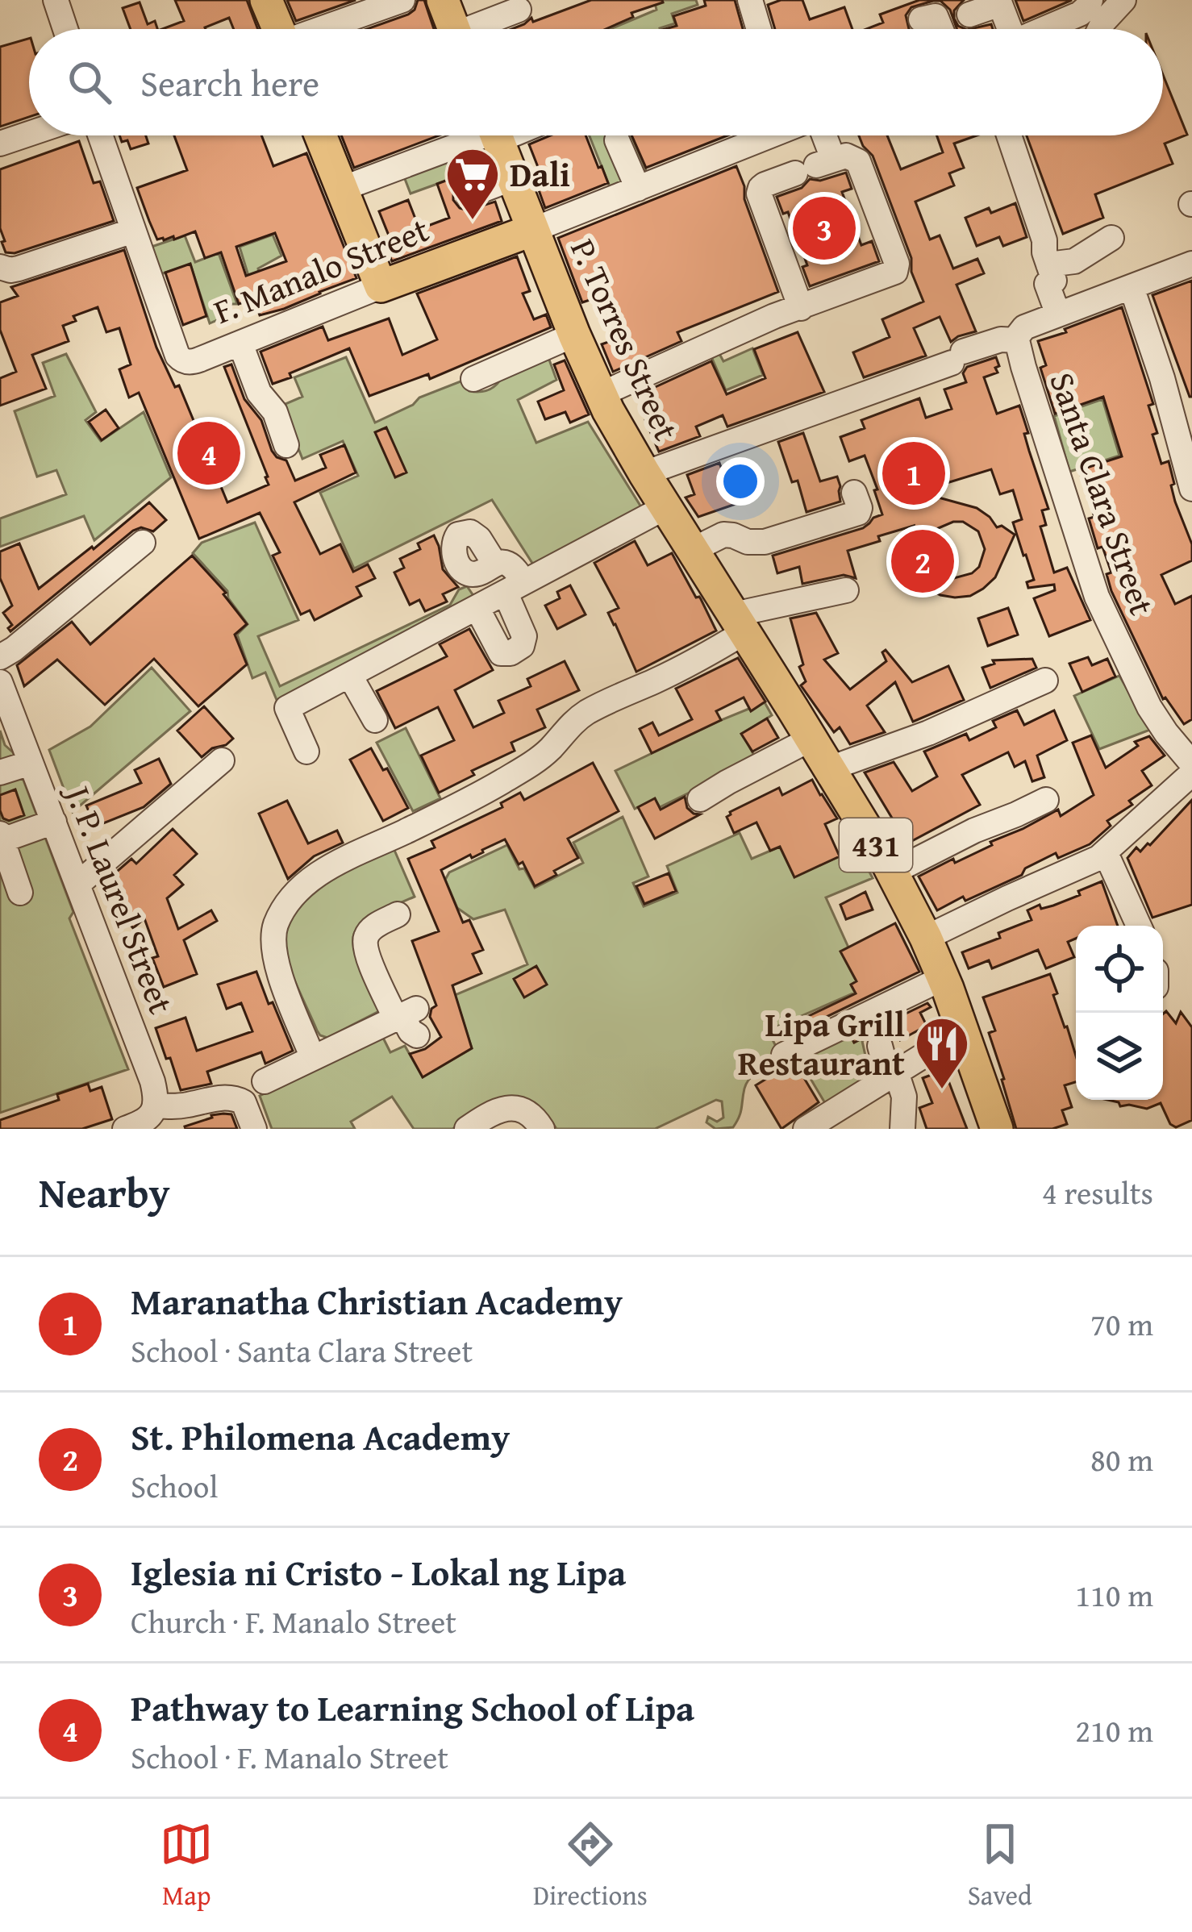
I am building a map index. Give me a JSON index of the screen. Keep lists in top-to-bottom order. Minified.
{"streets":{"main road":["F. Manalo Street","P. Torres Street","431"],"street":["Santa Clara Street","J. P. Laurel Street"]},"crossings":[["F. Manalo Street","P. Torres Street"],["P. Torres Street","431"]],"places":{"supermarket":["Dali"],"restaurant":["Lipa Grill Restaurant"]},"page":{"search":"Search here","pins":["3","4","1","2"],"heading":["Nearby","4 results"],"list":[{"mark":"1","name":"Maranatha Christian Academy","note":"School · Santa Clara Street","value":"70 m"},{"mark":"2","name":"St. Philomena Academy","note":"School","value":"80 m"},{"mark":"3","name":"Iglesia ni Cristo - Lokal ng Lipa","note":"Church · F. Manalo Street","value":"110 m"},{"mark":"4","name":"Pathway to Learning School of Lipa","note":"School · F. Manalo Street","value":"210 m"}],"nav":["Map","Directions","Saved"]}}
